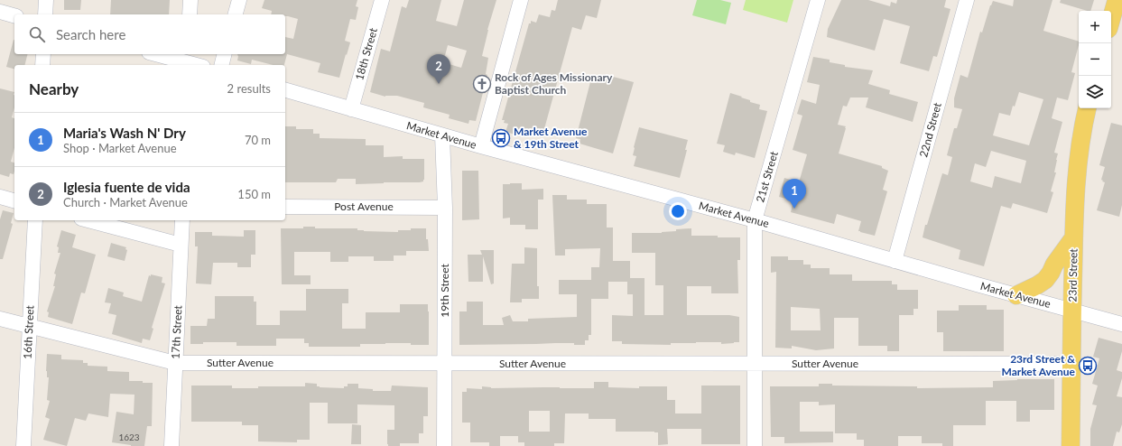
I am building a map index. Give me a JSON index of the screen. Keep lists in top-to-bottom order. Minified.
{"streets":{"main road":["23rd Street"],"street":["18th Street","22nd Street","Market Avenue","21st Street","Post Avenue","19th Street","16th Street","17th Street","Sutter Avenue"]},"crossings":[["18th Street","Market Avenue"],["22nd Street","Market Avenue"],["Market Avenue","21st Street"],["Market Avenue","23rd Street"],["Market Avenue","19th Street"],["21st Street","Sutter Avenue"],["Post Avenue","19th Street"],["23rd Street","Sutter Avenue"],["19th Street","Sutter Avenue"],["16th Street","Sutter Avenue"],["17th Street","Sutter Avenue"]],"places":{"church":["Rock of Ages Missionary Baptist Church"],"bus stop":["Market Avenue & 19th Street","23rd Street & Market Avenue"]},"house_numbers":["1623"],"page":{"map_buttons":["+","−"],"search":"Search here","pins":["2","1"],"heading":["Nearby","2 results"],"list":[{"mark":"1","name":"Maria's Wash N' Dry","note":"Shop · Market Avenue","value":"70 m"},{"mark":"2","name":"Iglesia fuente de vida","note":"Church · Market Avenue","value":"150 m"}]}}
